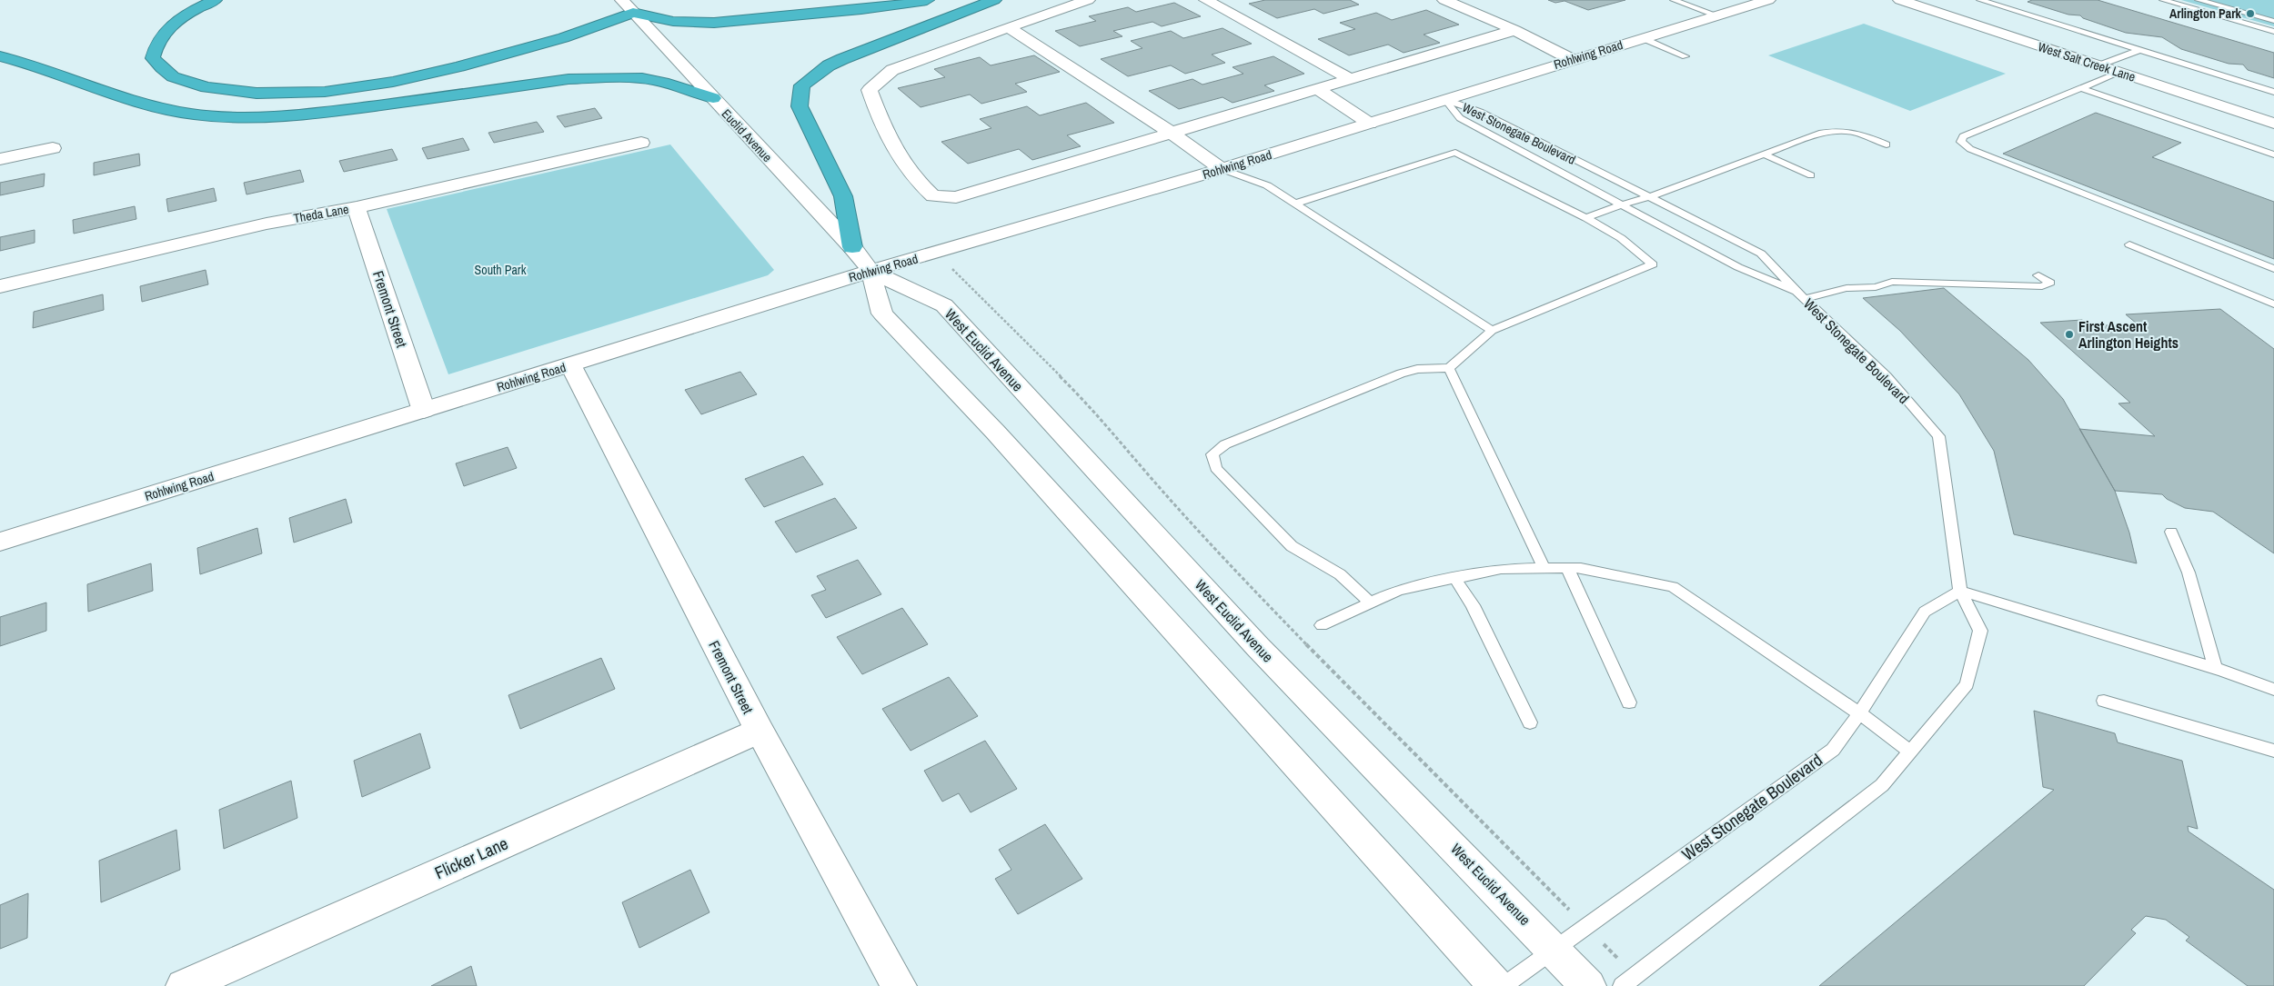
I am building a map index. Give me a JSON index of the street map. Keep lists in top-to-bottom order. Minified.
{"streets":{"street":["Rohlwing Road","West Salt Creek Lane","Euclid Avenue","Theda Lane","Fremont Street","West Euclid Avenue","Flicker Lane"],"lane":["West Stonegate Boulevard"]},"crossings":[["Rohlwing Road","West Stonegate Boulevard"],["Rohlwing Road","Euclid Avenue"],["Rohlwing Road","Fremont Street"],["Rohlwing Road","West Euclid Avenue"],["West Stonegate Boulevard","West Euclid Avenue"],["Euclid Avenue","West Euclid Avenue"],["Theda Lane","Fremont Street"],["Fremont Street","Flicker Lane"]],"parks":["South Park"],"places":["Arlington Park","First Ascent Arlington Heights"]}
